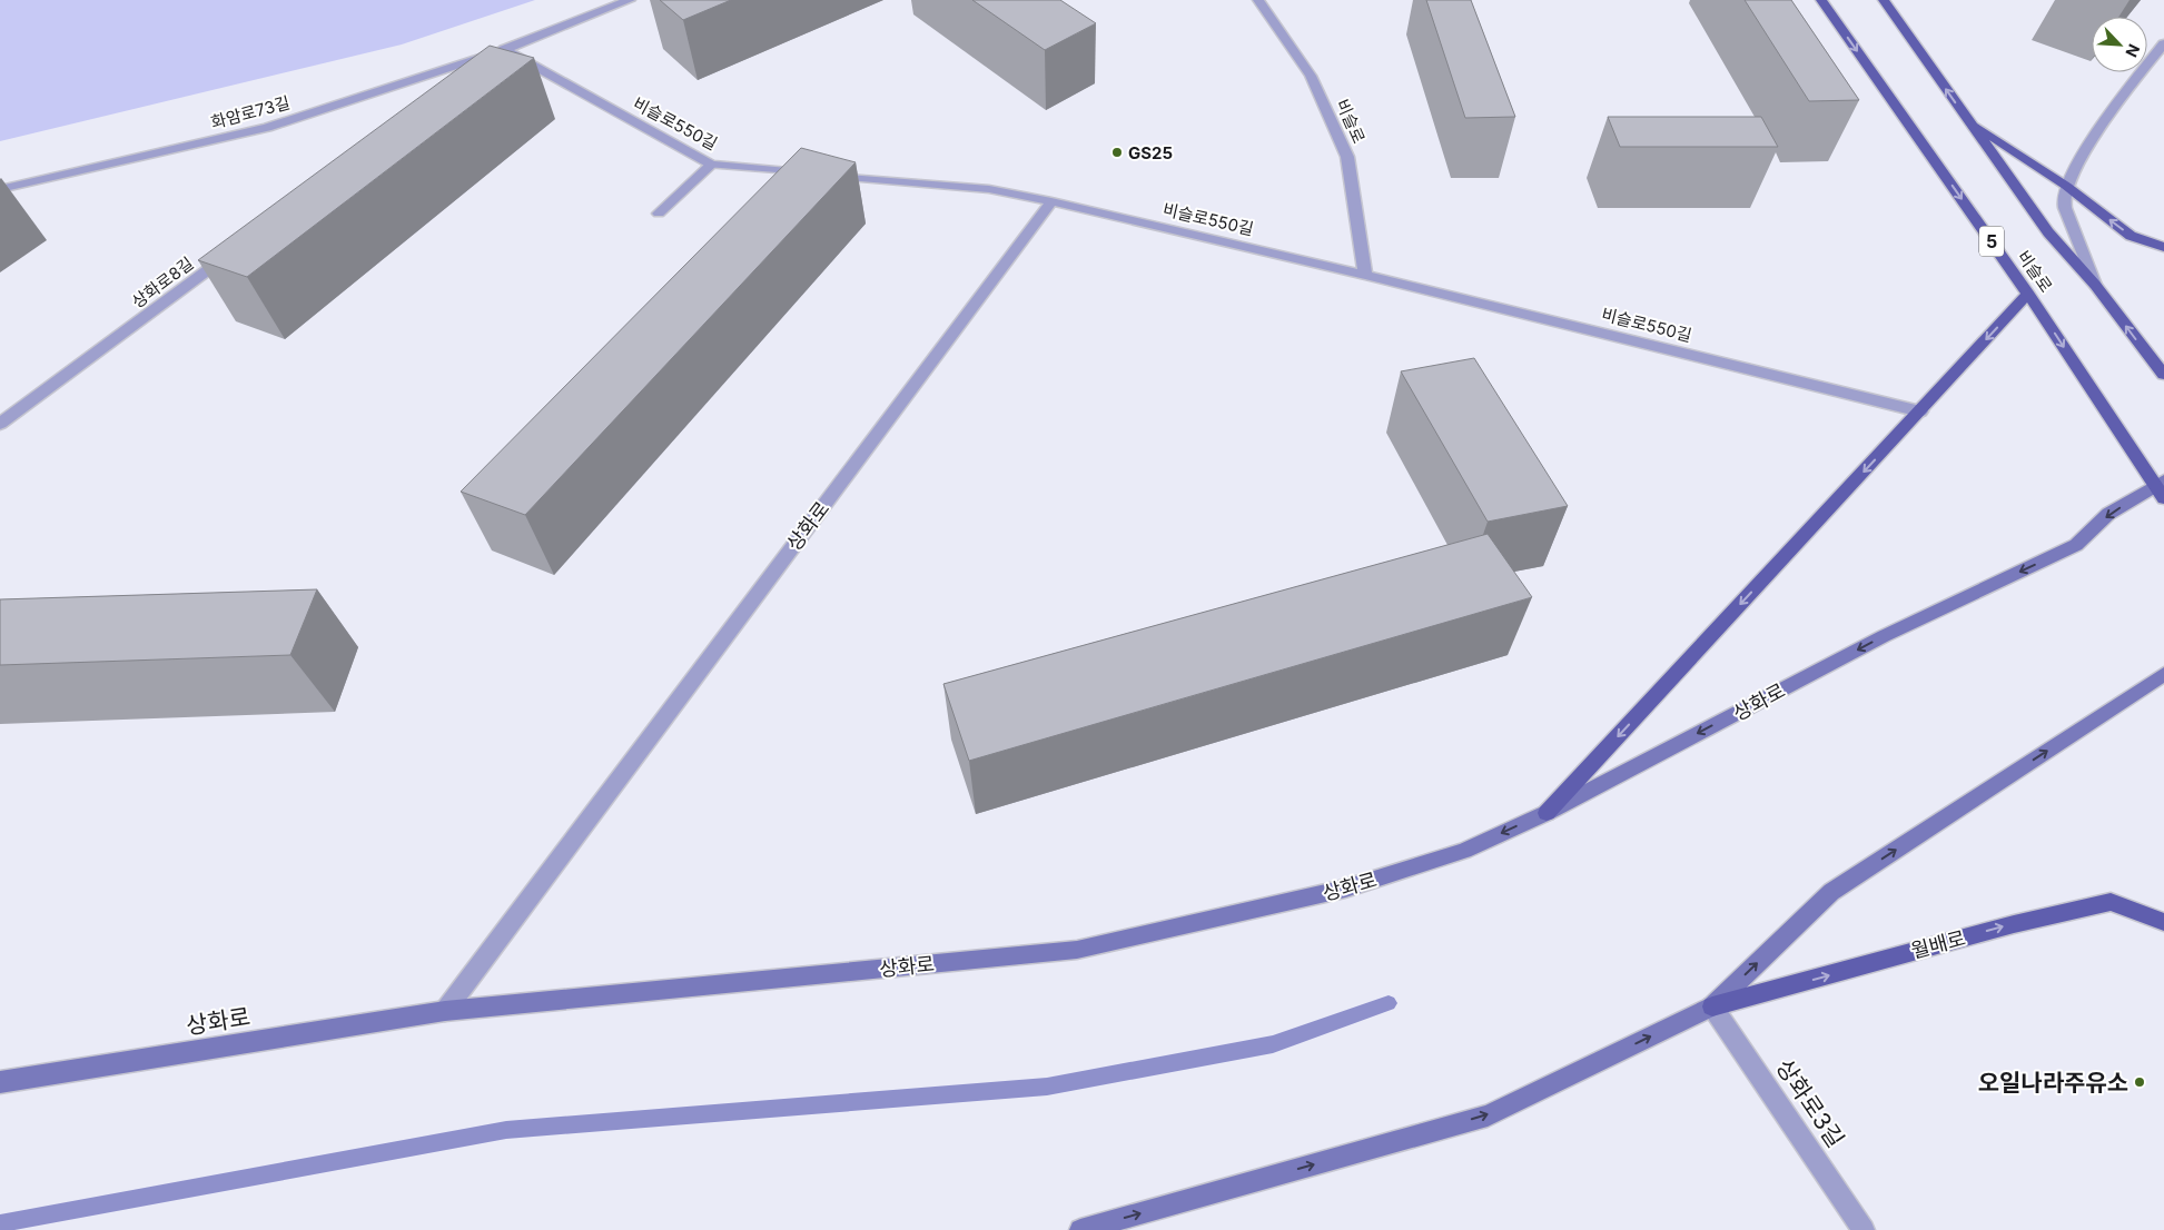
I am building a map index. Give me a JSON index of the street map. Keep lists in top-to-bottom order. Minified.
{"streets":{"main road":["비슬로","5","상화로","월배로"],"street":["화암로73길","비슬로550길","상화로8길","상화로3길"]},"crossings":[["화암로73길","비슬로550길"],["비슬로","비슬로550길"],["비슬로","상화로"],["비슬로550길","상화로"],["월배로","상화로3길"]],"one_way":["상화로","월배로"],"places":["GS25","오일나라주유소"],"north":"bottom right"}
